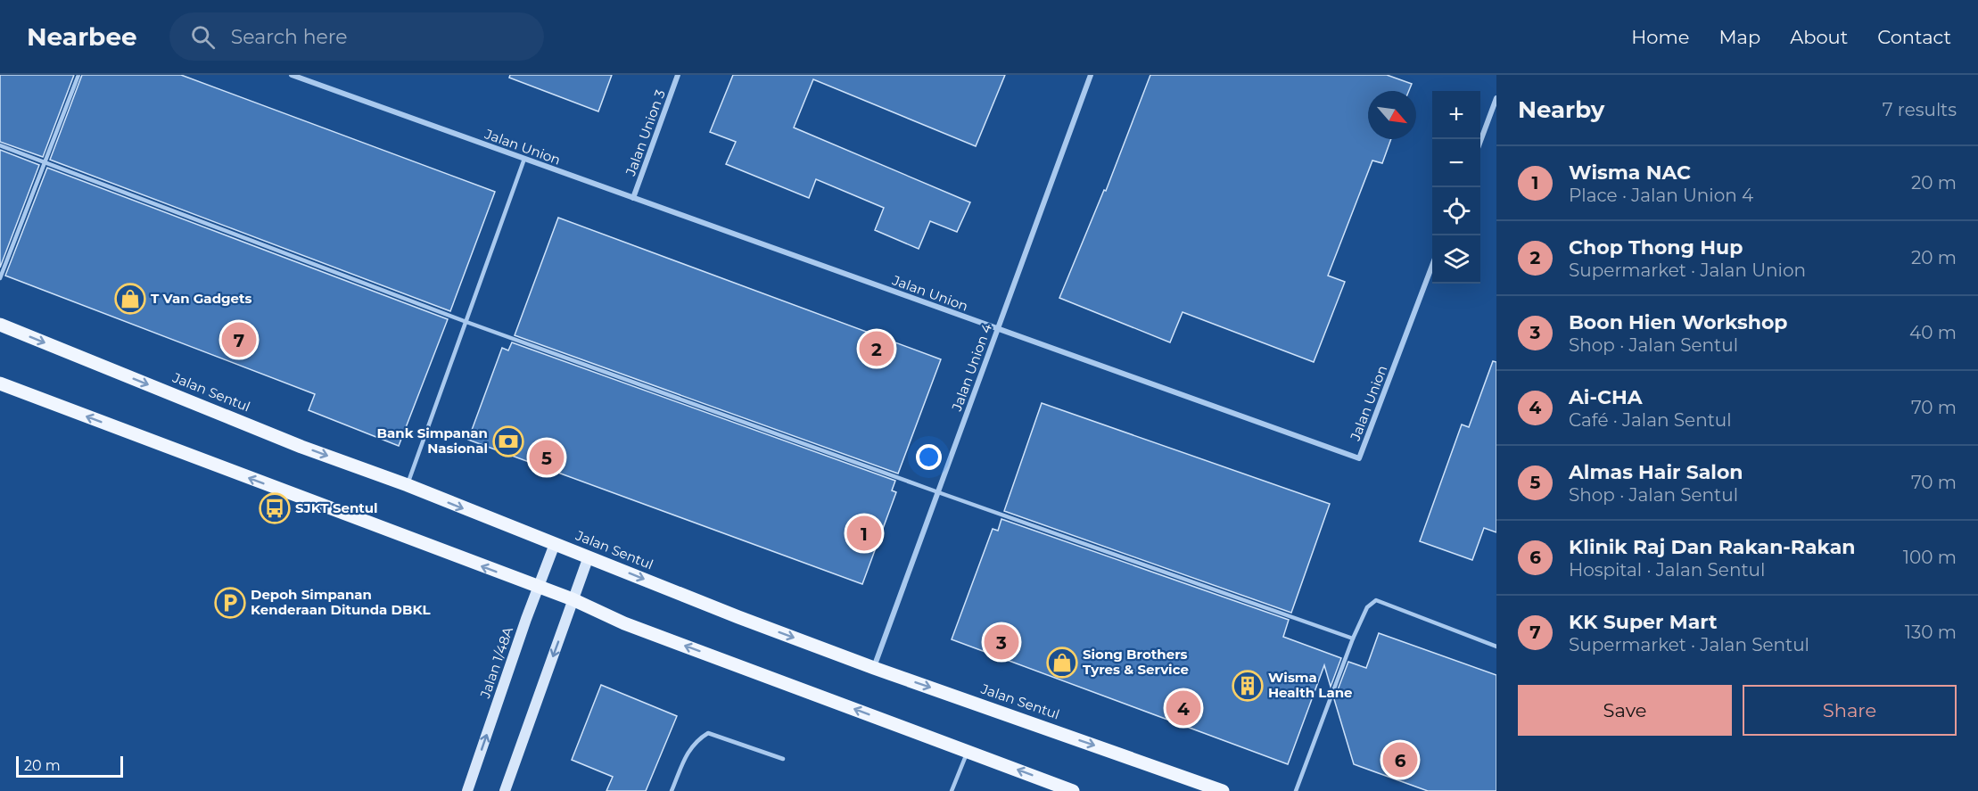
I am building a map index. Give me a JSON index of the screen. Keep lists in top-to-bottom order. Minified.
{"streets":{"main road":["Jalan Sentul","Jalan 1/48A"],"street":["Jalan Union 3","Jalan Union","Jalan Union 4"]},"crossings":[["Jalan Union 3","Jalan Union"],["Jalan Union","Jalan Union 4"],["Jalan Union 4","Jalan Sentul"],["Jalan Sentul","Jalan 1/48A"]],"places":{"shop":["T Van Gadgets","Siong Brothers Tyres & Service"],"bank":["Bank Simpanan Nasional"],"bus stop":["SJKT Sentul"],"parking":["Depoh Simpanan Kenderaan Ditunda DBKL"],"building":["Wisma Health Lane"]},"scale_bar":"20 m","north":"bottom right","page":{"header":"Nearbee","search":"Search here","nav":["Home","Map","About","Contact"],"heading":["Nearby","7 results"],"map_buttons":["+","−"],"list":[{"mark":"1","name":"Wisma NAC","note":"Place · Jalan Union 4","value":"20 m"},{"mark":"2","name":"Chop Thong Hup","note":"Supermarket · Jalan Union","value":"20 m"},{"mark":"3","name":"Boon Hien Workshop","note":"Shop · Jalan Sentul","value":"40 m"},{"mark":"4","name":"Ai-CHA","note":"Café · Jalan Sentul","value":"70 m"},{"mark":"5","name":"Almas Hair Salon","note":"Shop · Jalan Sentul","value":"70 m"},{"mark":"6","name":"Klinik Raj Dan Rakan-Rakan","note":"Hospital · Jalan Sentul","value":"100 m"},{"mark":"7","name":"KK Super Mart","note":"Supermarket · Jalan Sentul","value":"130 m"}],"pins":["7","2","5","1","3","4","6"],"buttons":["Save","Share"],"scale":"20 m"}}
